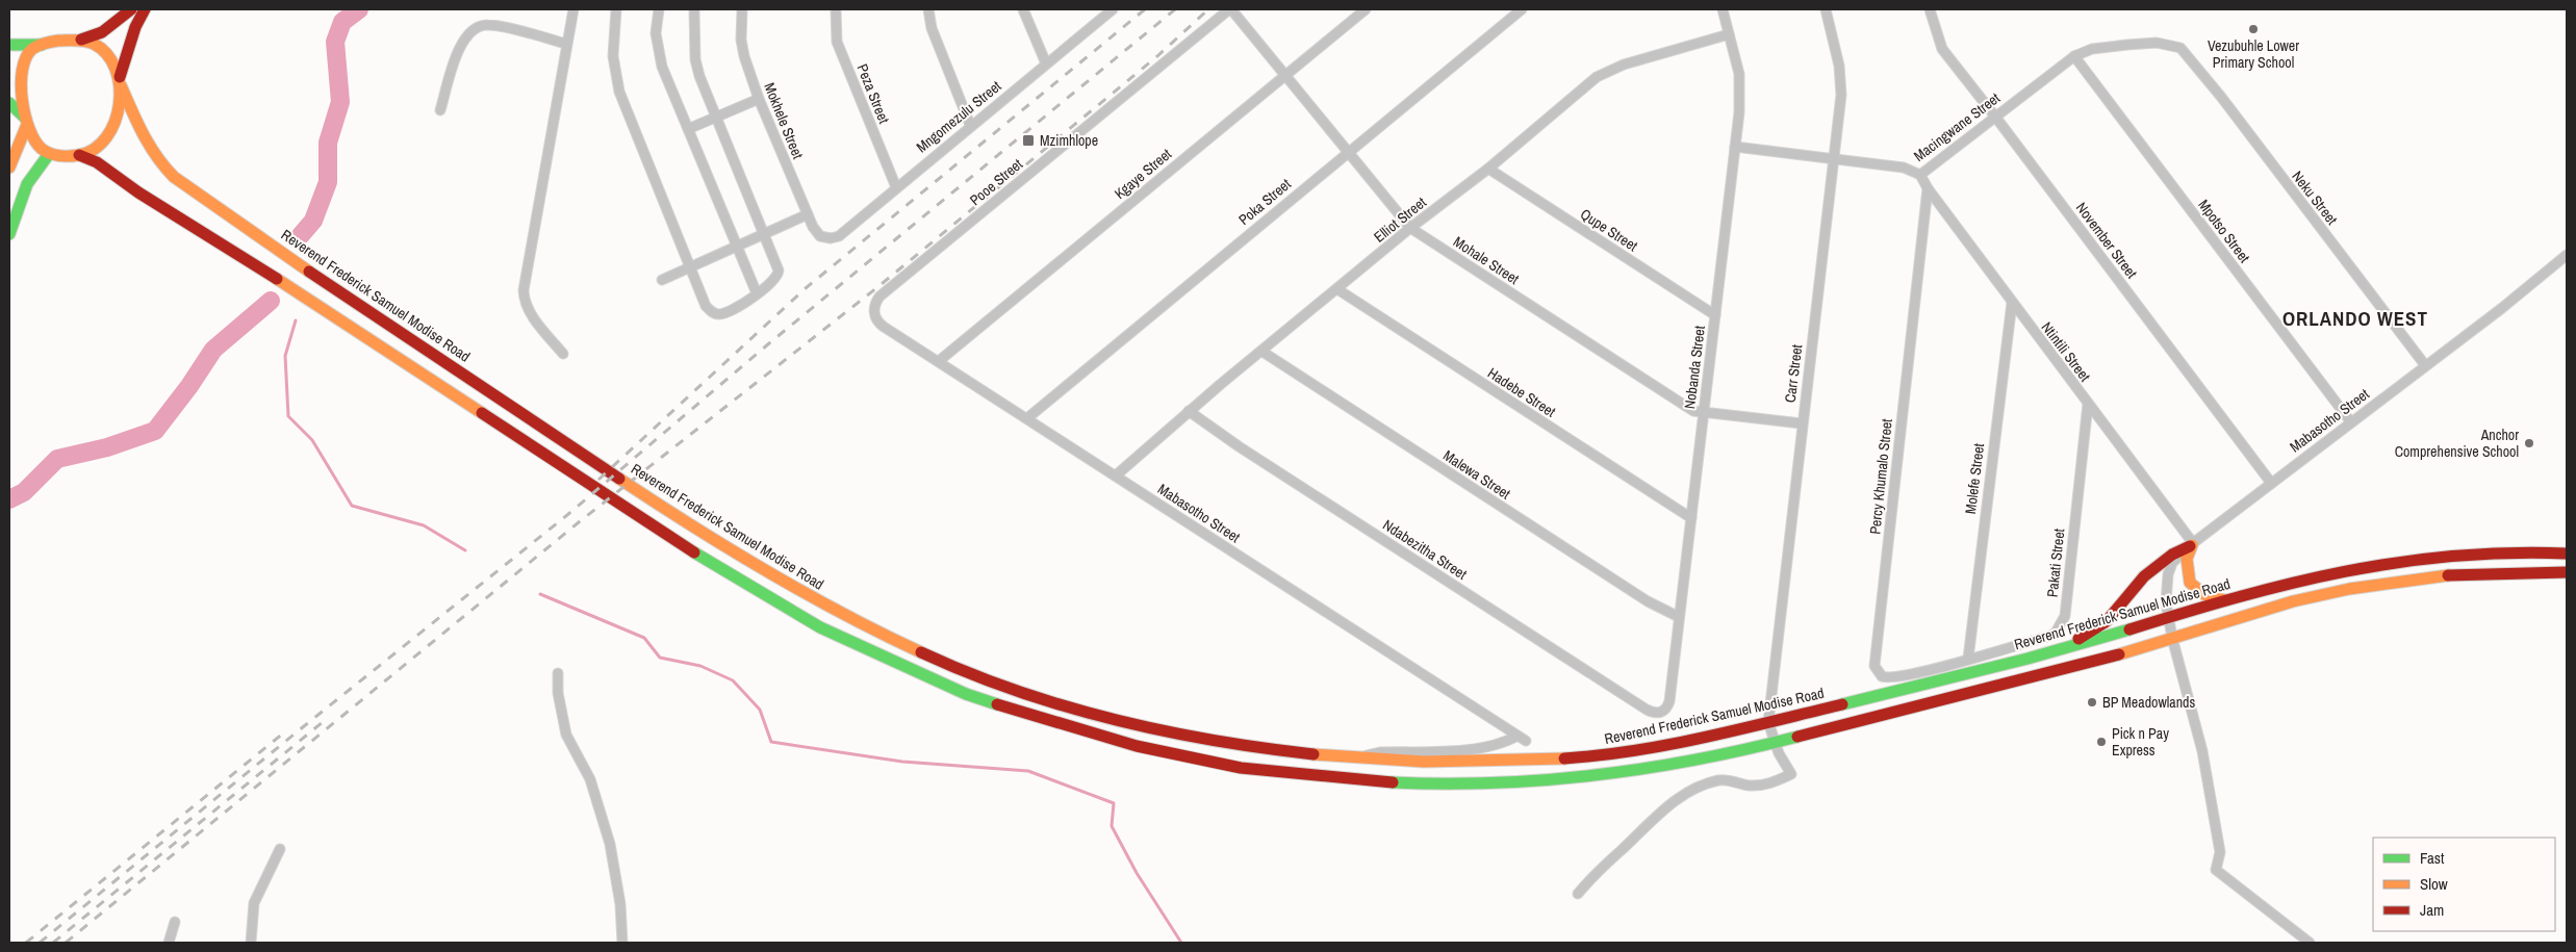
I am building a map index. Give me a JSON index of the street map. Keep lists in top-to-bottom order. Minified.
{"streets":{"main road":["Reverend Frederick Samuel Modise Road"],"street":["Peza Street","Mngomezulu Street","Mokhele Street","Macingwane Street","Kgaye Street","Pooe Street","Neku Street","Poka Street","Elliot Street","Qupe Street","Mpotso Street","November Street","Mohale Street","Ntintili Street","Nobanda Street","Carr Street","Hadebe Street","Mabasotho Street","Malewa Street","Percy Khumalo Street","Molefe Street","Ndabezitha Street","Pakati Street"]},"crossings":[["Peza Street","Mngomezulu Street"],["Mngomezulu Street","Mokhele Street"],["Macingwane Street","Neku Street"],["Macingwane Street","Mpotso Street"],["Macingwane Street","November Street"],["Macingwane Street","Ntintili Street"],["Macingwane Street","Nobanda Street"],["Macingwane Street","Carr Street"],["Kgaye Street","Mohale Street"],["Kgaye Street","Mabasotho Street"],["Pooe Street","Mohale Street"],["Pooe Street","Mabasotho Street"],["Neku Street","Mabasotho Street"],["Poka Street","Mohale Street"],["Poka Street","Mabasotho Street"],["Elliot Street","Qupe Street"],["Elliot Street","Mohale Street"],["Elliot Street","Nobanda Street"],["Elliot Street","Hadebe Street"],["Elliot Street","Mabasotho Street"],["Elliot Street","Malewa Street"],["Elliot Street","Ndabezitha Street"],["Qupe Street","Nobanda Street"],["Mpotso Street","Mabasotho Street"],["November Street","Mabasotho Street"],["Mohale Street","Nobanda Street"],["Mohale Street","Carr Street"],["Reverend Frederick Samuel Modise Road","Carr Street"],["Reverend Frederick Samuel Modise Road","Mabasotho Street"],["Ntintili Street","Mabasotho Street"],["Ntintili Street","Percy Khumalo Street"],["Ntintili Street","Molefe Street"],["Ntintili Street","Pakati Street"],["Nobanda Street","Hadebe Street"],["Nobanda Street","Malewa Street"],["Nobanda Street","Ndabezitha Street"],["Percy Khumalo Street","Molefe Street"],["Percy Khumalo Street","Pakati Street"],["Molefe Street","Pakati Street"]],"districts":["ORLANDO WEST"],"places":{"other":["Vezubuhle Lower Primary School","Anchor Comprehensive School","BP Meadowlands","Pick n Pay Express"],"transit":["Mzimhlope"]},"legend":["Fast","Slow","Jam"]}
